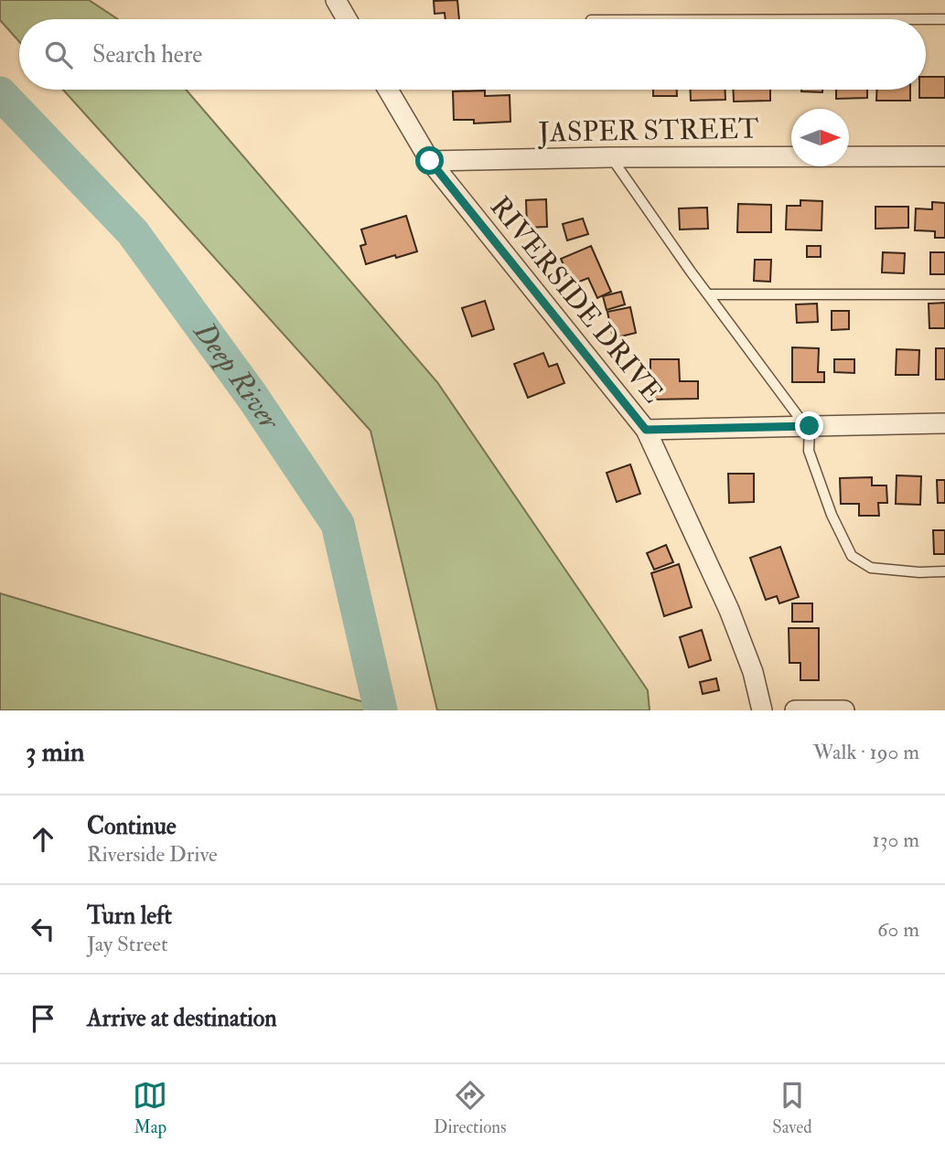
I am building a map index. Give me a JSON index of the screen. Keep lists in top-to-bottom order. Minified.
{"streets":{"street":["JASPER STREET","RIVERSIDE DRIVE"]},"crossings":[["JASPER STREET","RIVERSIDE DRIVE"]],"water":["Deep River"],"north":"right","page":{"search":"Search here","heading":["3 min","Walk · 190 m"],"list":[["Continue","Riverside Drive","130 m"],["Turn left","Jay Street","60 m"],"Arrive at destination"],"nav":["Map","Directions","Saved"]}}
